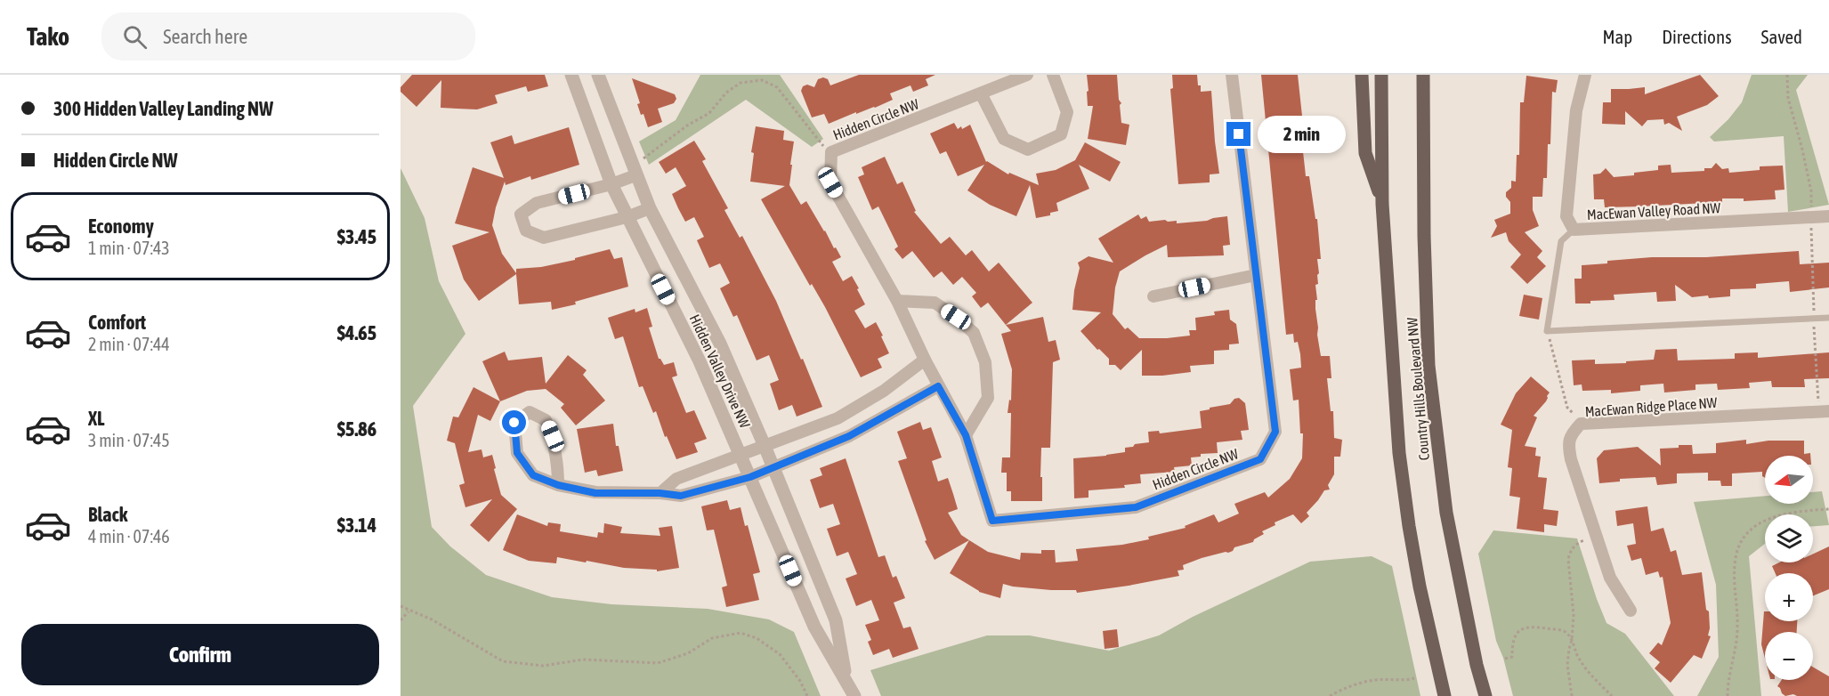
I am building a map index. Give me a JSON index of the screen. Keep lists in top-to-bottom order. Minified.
{"streets":{"main road":["Country Hills Boulevard NW"],"street":["Hidden Circle NW","MacEwan Valley Road NW","Hidden Valley Drive NW","MacEwan Ridge Place NW"]},"north":"left","page":{"header":"Tako","search":"Search here","nav":["Map","Directions","Saved"],"banner":["300 Hidden Valley Landing NW","Hidden Circle NW"],"bubble":"2 min","list":[{"name":"Economy","note":"1 min · 07:43","value":"$3.45"},{"name":"Comfort","note":"2 min · 07:44","value":"$4.65"},{"name":"XL","note":"3 min · 07:45","value":"$5.86"},{"name":"Black","note":"4 min · 07:46","value":"$3.14"}],"map_buttons":["+","−"],"buttons":"Confirm"}}
